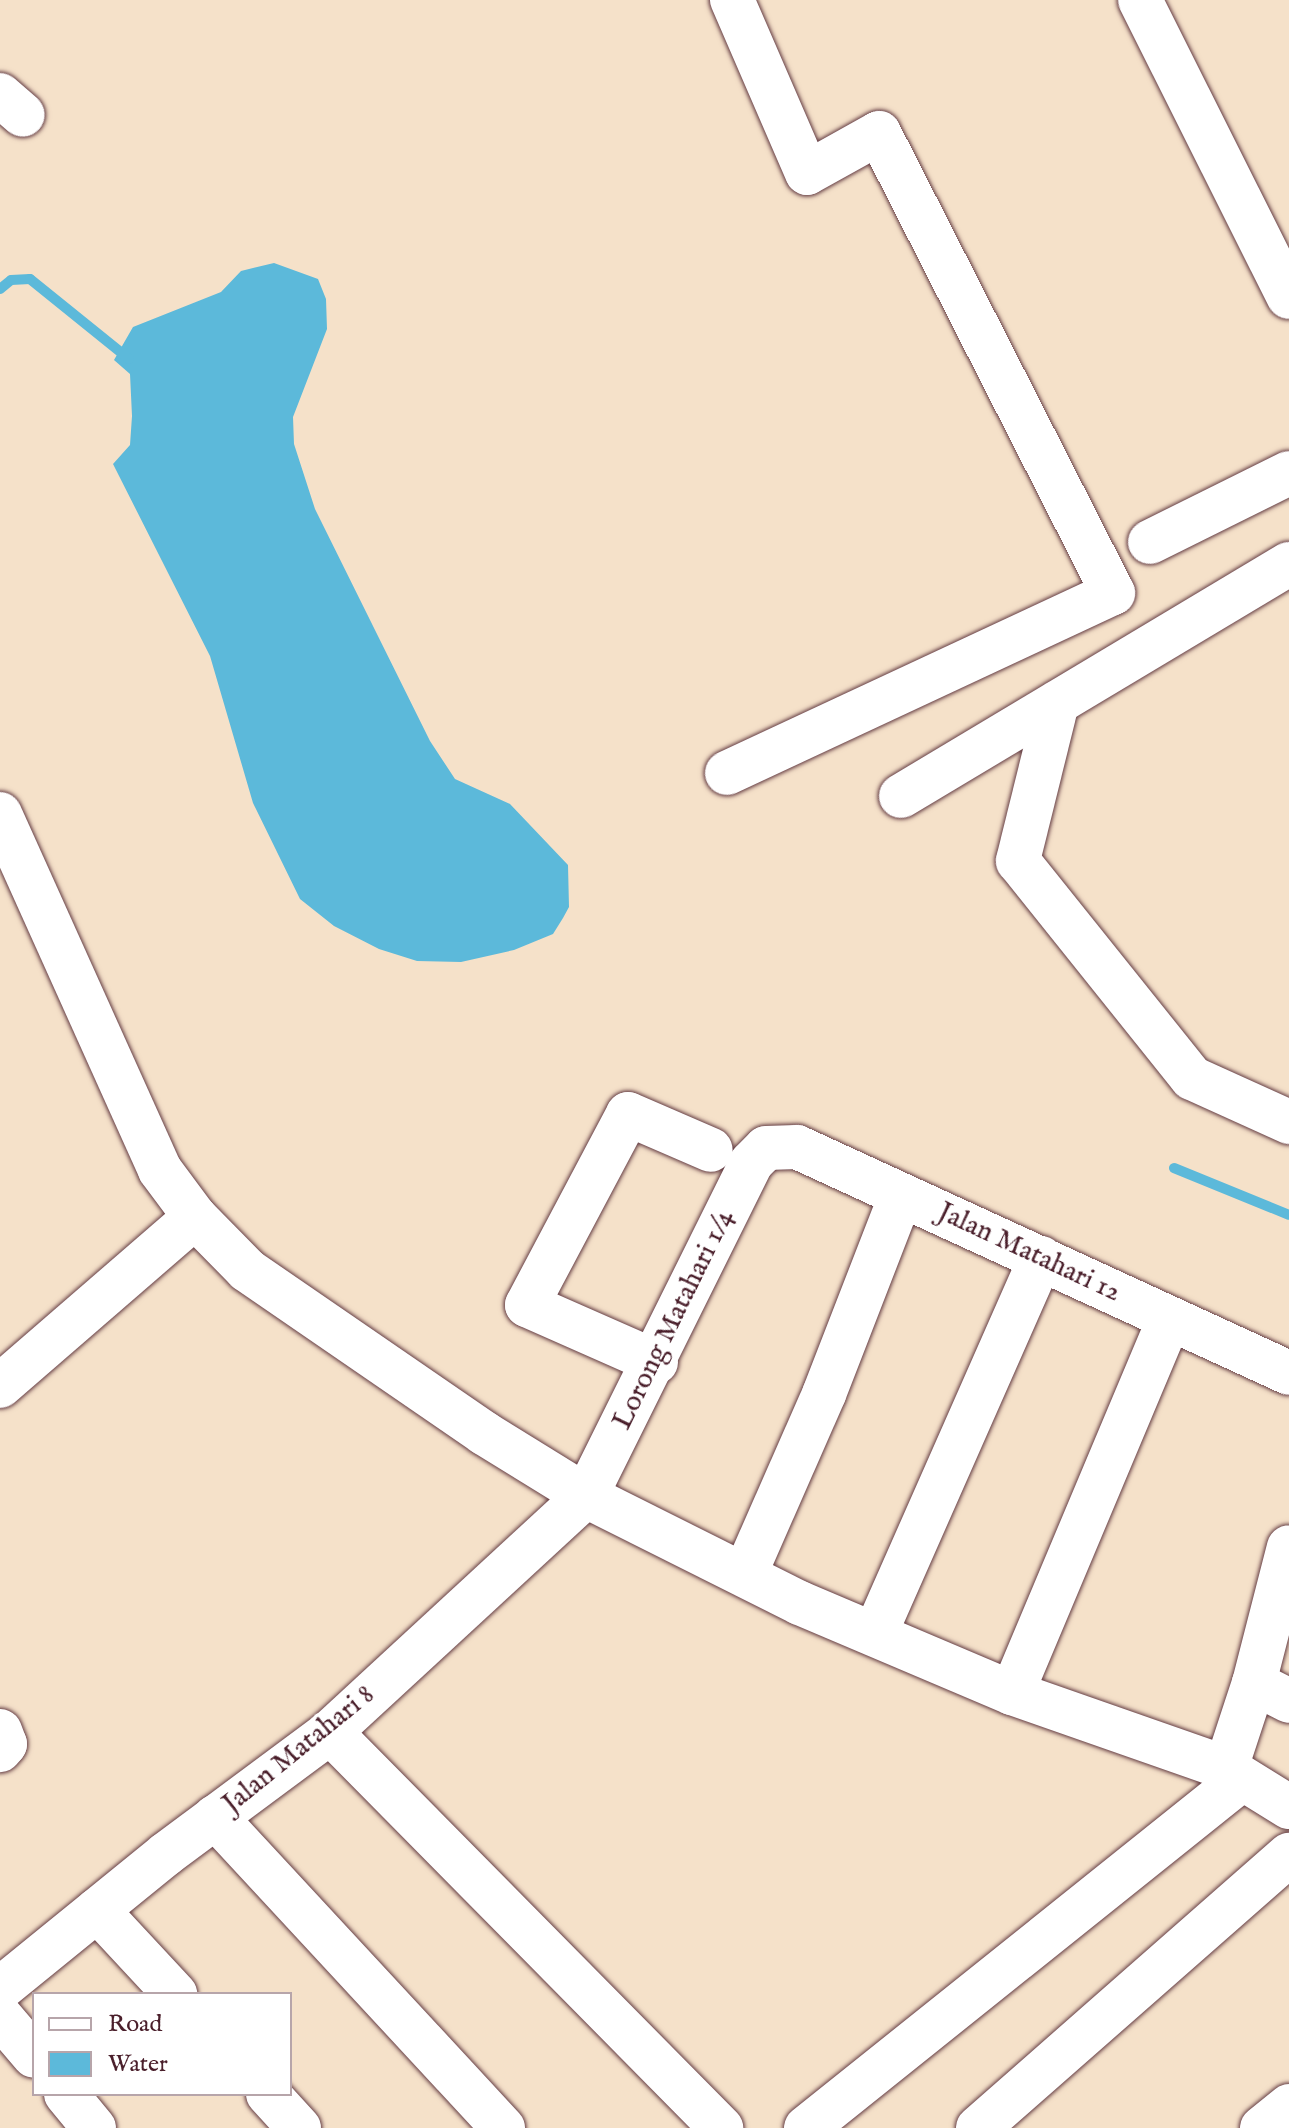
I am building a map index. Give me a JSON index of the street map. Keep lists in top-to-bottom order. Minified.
{"streets":{"street":["Jalan Matahari 12","Lorong Matahari 1/4","Jalan Matahari 8"]},"crossings":[["Jalan Matahari 12","Lorong Matahari 1/4"],["Lorong Matahari 1/4","Jalan Matahari 8"]],"legend":["Road","Water"]}
